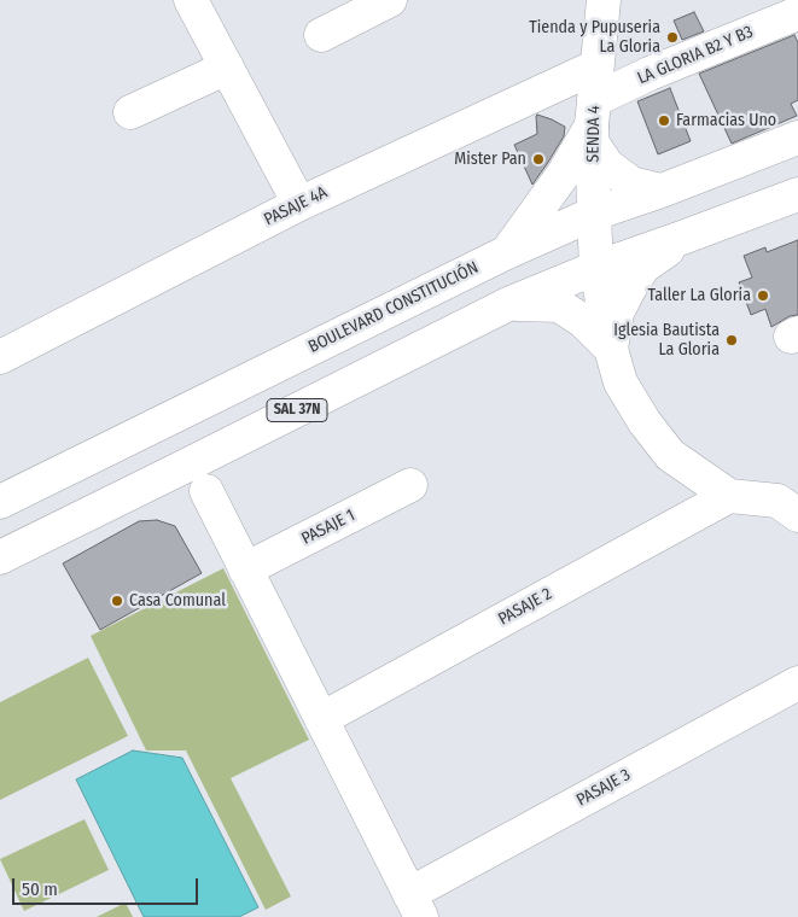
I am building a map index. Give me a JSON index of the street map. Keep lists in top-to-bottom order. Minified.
{"streets":{"main road":["LA GLORIA B2 Y B3","SENDA 4","PASAJE 4A","BOULEVARD CONSTITUCIÓN","SAL 37N","PASAJE 1","PASAJE 2","PASAJE 3"]},"crossings":[["LA GLORIA B2 Y B3","SENDA 4"],["SENDA 4","PASAJE 4A"],["SENDA 4","BOULEVARD CONSTITUCIÓN"],["SENDA 4","SAL 37N"],["SENDA 4","PASAJE 2"]],"places":["Tienda y Pupuseria La Gloria","Farmacias Uno","Mister Pan","Taller La Gloria","Iglesia Bautista La Gloria","Casa Comunal"],"scale_bar":"50 m"}
